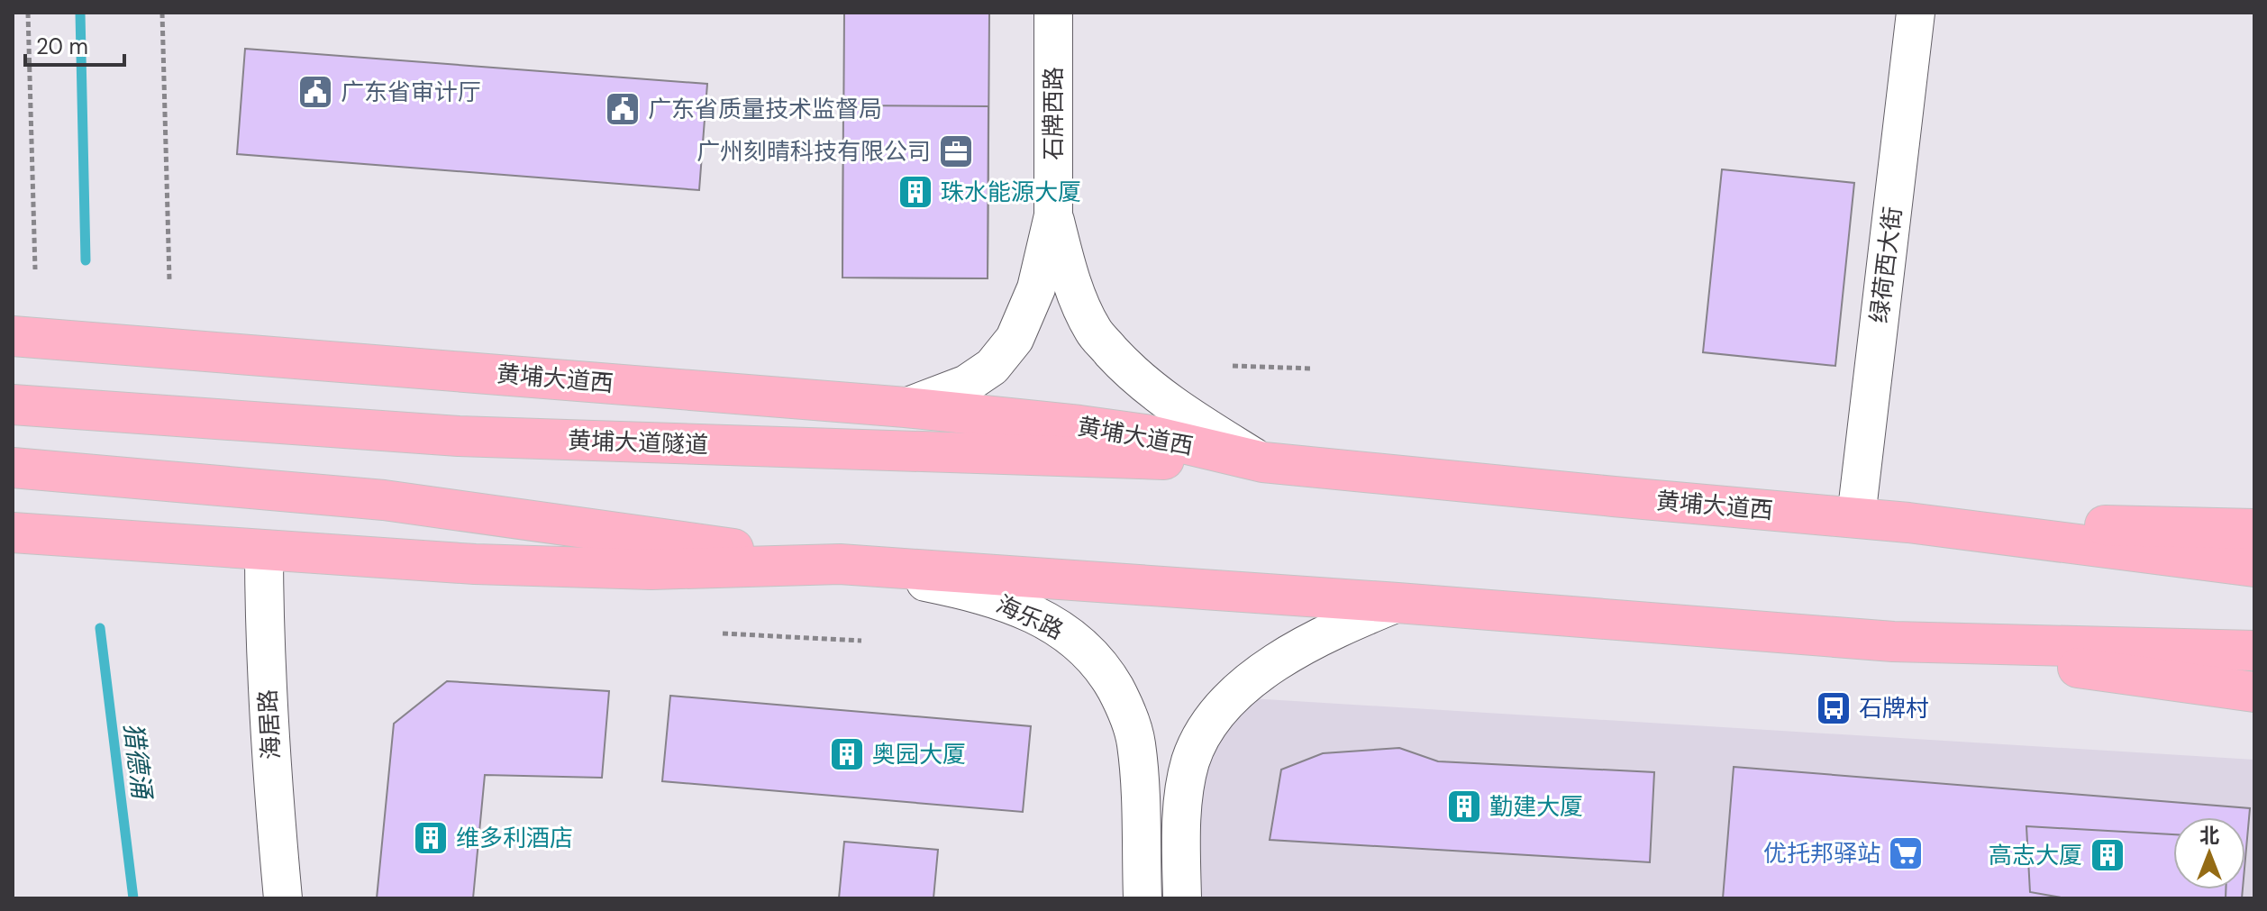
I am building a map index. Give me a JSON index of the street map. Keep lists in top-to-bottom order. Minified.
{"streets":{"main road":["黄埔大道西","黄埔大道隧道"],"street":["石牌西路","绿荷西大街","海乐路","海居路"]},"crossings":[["绿荷西大街","黄埔大道西"],["黄埔大道西","黄埔大道隧道"]],"water":["猎德涌"],"places":{"public building":["广东省审计厅","广东省质量技术监督局"],"office":["广州刻晴科技有限公司"],"building":["珠水能源大厦","奥园大厦","勤建大厦","维多利酒店","高志大厦"],"bus stop":["石牌村"],"supermarket":["优托邦驿站"]},"scale_bar":"20 m","north":"top"}
